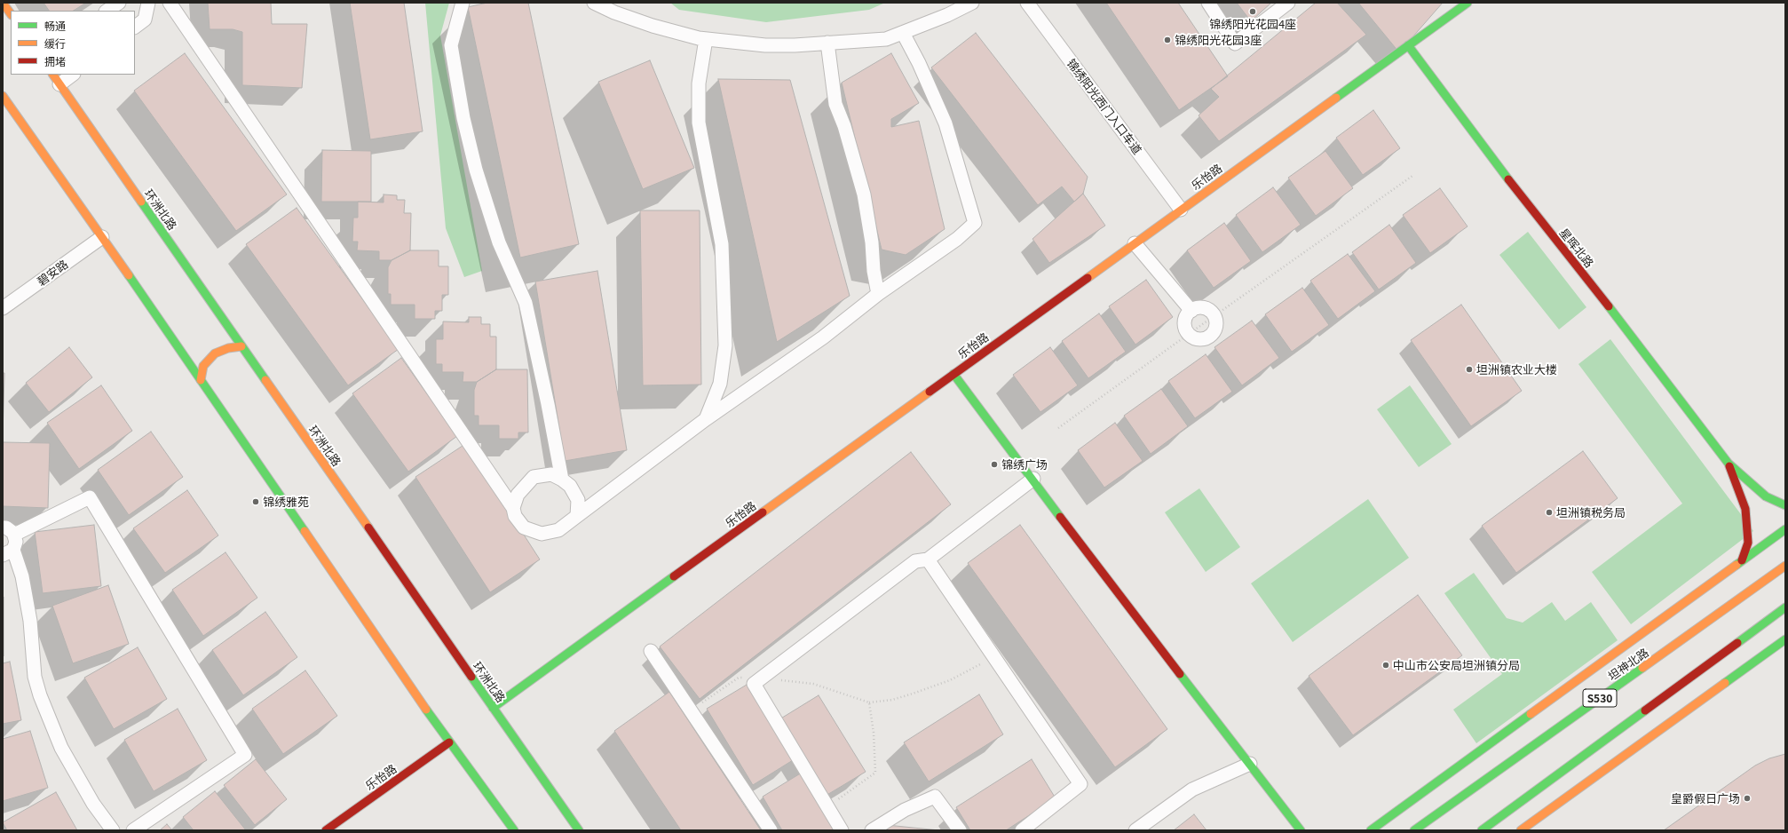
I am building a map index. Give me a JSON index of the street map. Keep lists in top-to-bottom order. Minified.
{"streets":{"main road":["乐怡路","环洲北路","星晖北路","坦神北路","S530"],"street":["锦绣阳光西门入口车道","碧安路"]},"crossings":[["锦绣阳光西门入口车道","乐怡路"],["乐怡路","环洲北路"],["乐怡路","星晖北路"]],"places":["锦绣阳光花园4座","锦绣阳光花园3座","坦洲镇农业大楼","锦绣广场","锦绣雅苑","坦洲镇税务局","中山市公安局坦洲镇分局","皇爵假日广场"],"legend":["畅通","缓行","拥堵"]}
